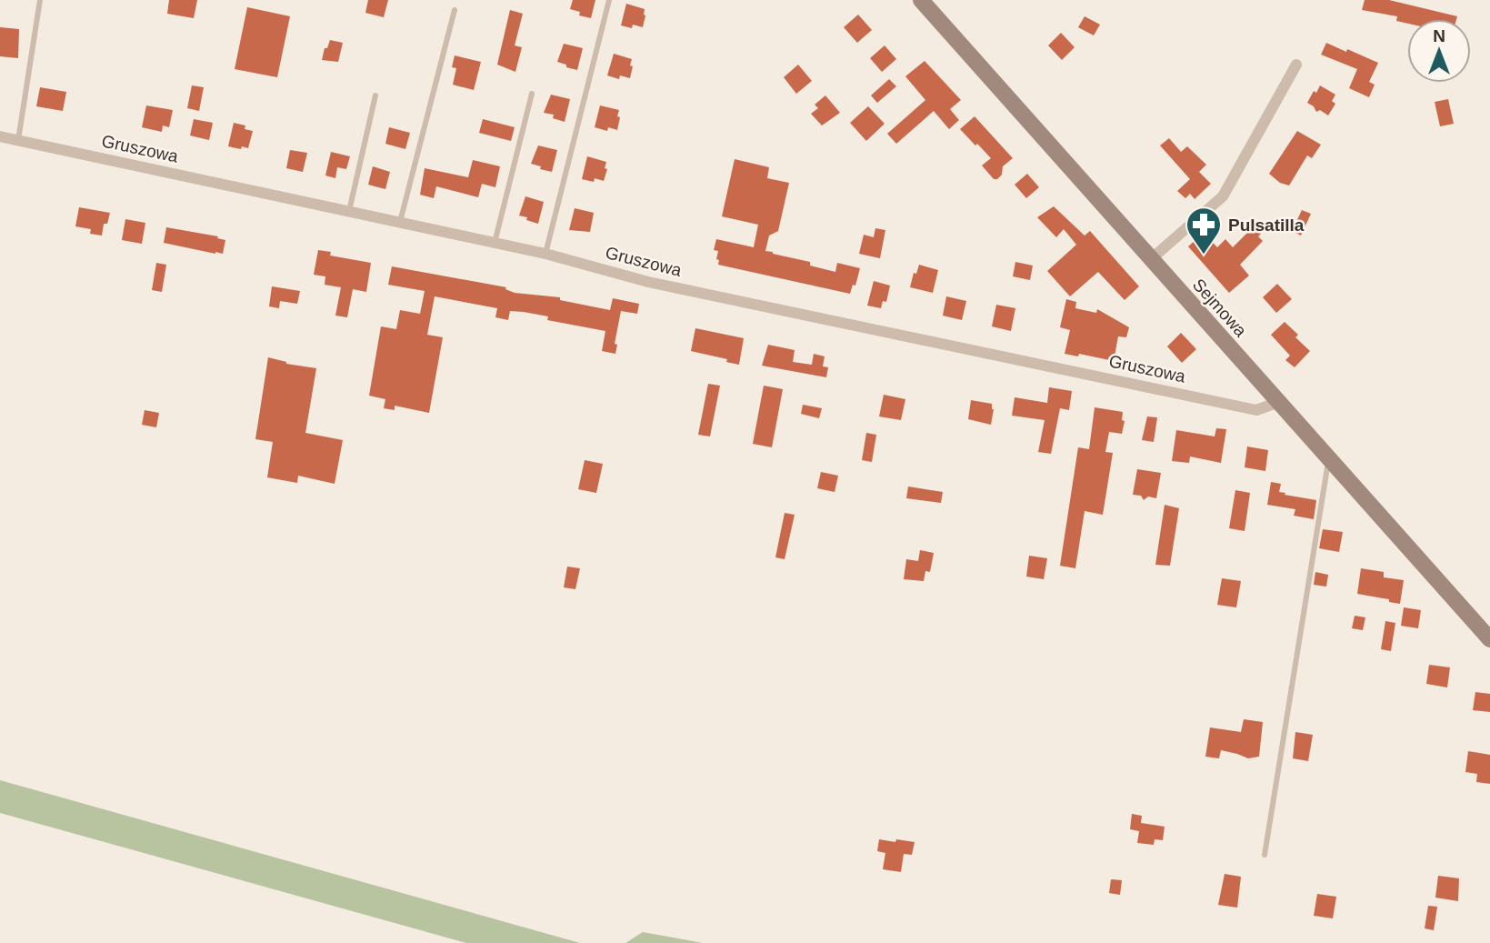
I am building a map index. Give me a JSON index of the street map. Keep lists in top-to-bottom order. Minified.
{"streets":{"main road":["Sejmowa"],"street":["Gruszowa"]},"crossings":[["Gruszowa","Sejmowa"]],"places":{"pharmacy":["Pulsatilla"]},"north":"top"}
